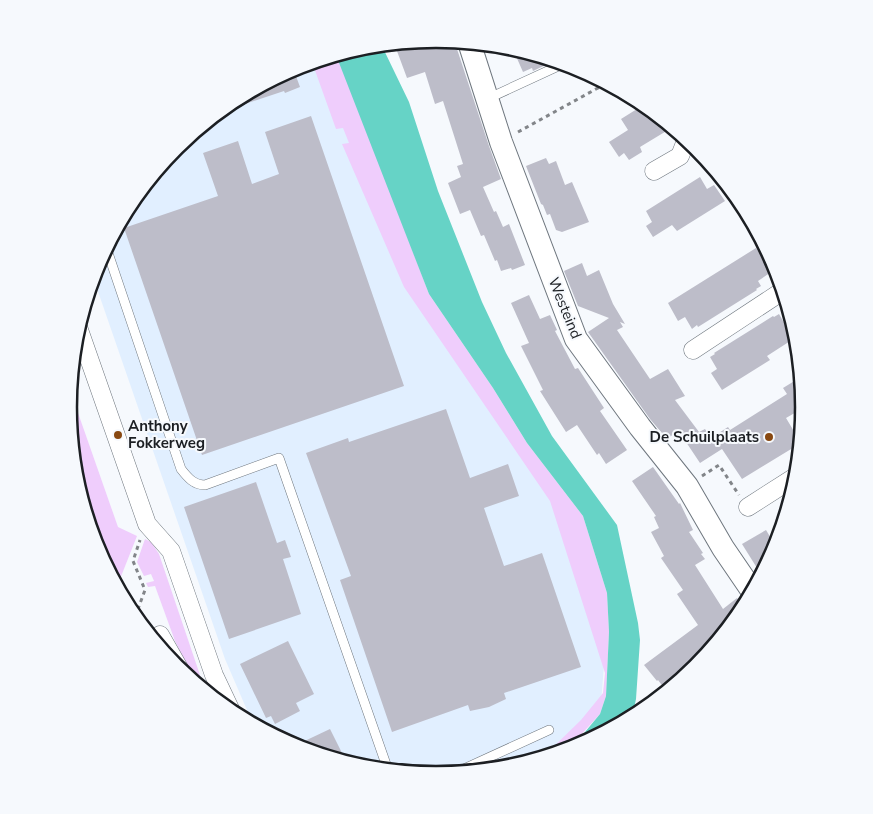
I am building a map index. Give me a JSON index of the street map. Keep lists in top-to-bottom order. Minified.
{"streets":{"street":["Westeind"]},"places":["Anthony Fokkerweg","De Schuilplaats"]}
